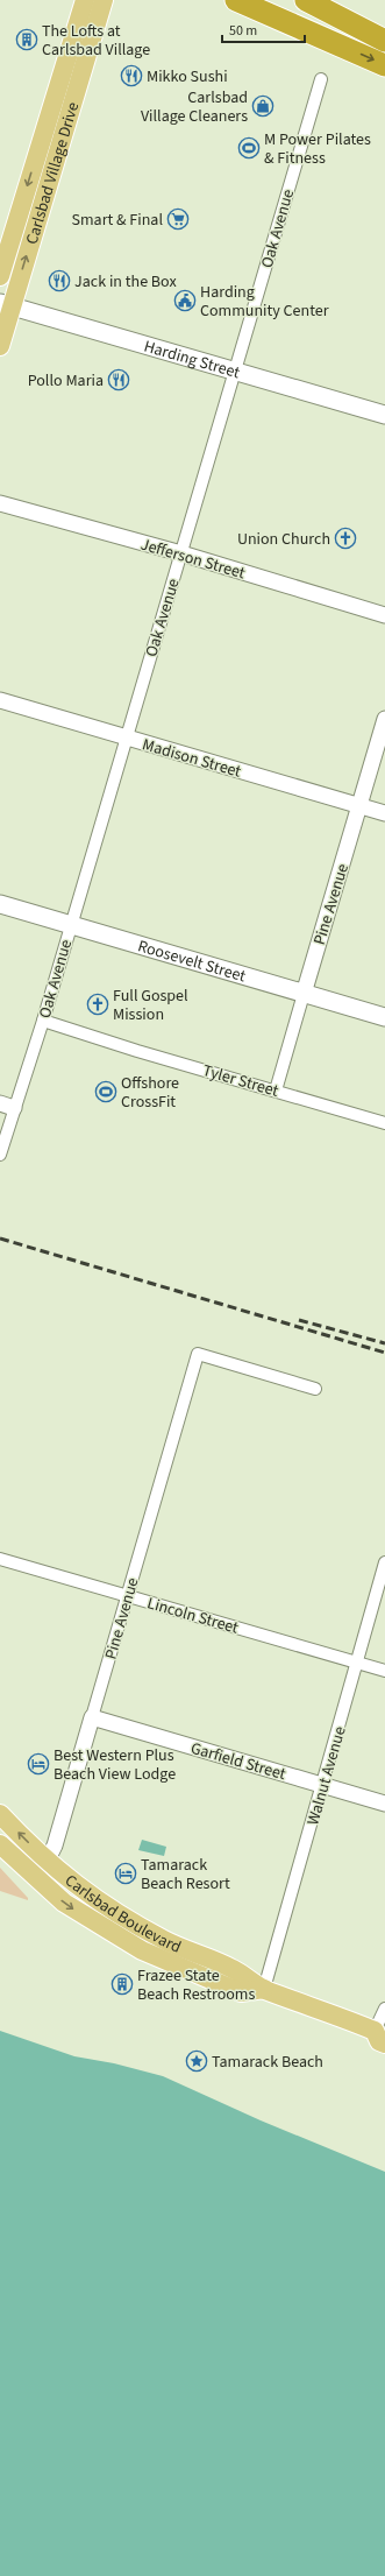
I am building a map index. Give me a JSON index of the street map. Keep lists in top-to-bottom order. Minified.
{"streets":{"main road":["Carlsbad Village Drive","Harding Street","Roosevelt Street","Carlsbad Boulevard"],"street":["Oak Avenue","Jefferson Street","Madison Street","Pine Avenue","Tyler Street","Lincoln Street","Garfield Street","Walnut Avenue"]},"crossings":[["Carlsbad Village Drive","Harding Street"],["Oak Avenue","Harding Street"],["Oak Avenue","Jefferson Street"],["Oak Avenue","Madison Street"],["Oak Avenue","Roosevelt Street"],["Oak Avenue","Tyler Street"],["Madison Street","Pine Avenue"],["Pine Avenue","Roosevelt Street"],["Pine Avenue","Tyler Street"],["Pine Avenue","Lincoln Street"],["Pine Avenue","Garfield Street"],["Pine Avenue","Carlsbad Boulevard"],["Lincoln Street","Walnut Avenue"],["Garfield Street","Walnut Avenue"],["Walnut Avenue","Carlsbad Boulevard"]],"places":{"building":["The Lofts at Carlsbad Village","Frazee State Beach Restrooms"],"restaurant":["Mikko Sushi","Jack in the Box","Pollo Maria"],"shop":["Carlsbad Village Cleaners"],"sports":["M Power Pilates & Fitness","Offshore CrossFit"],"supermarket":["Smart & Final"],"public building":["Harding Community Center"],"church":["Union Church","Full Gospel Mission"],"hotel":["Best Western Plus Beach View Lodge","Tamarack Beach Resort"],"place":["Tamarack Beach"]},"scale_bar":"50 m"}
